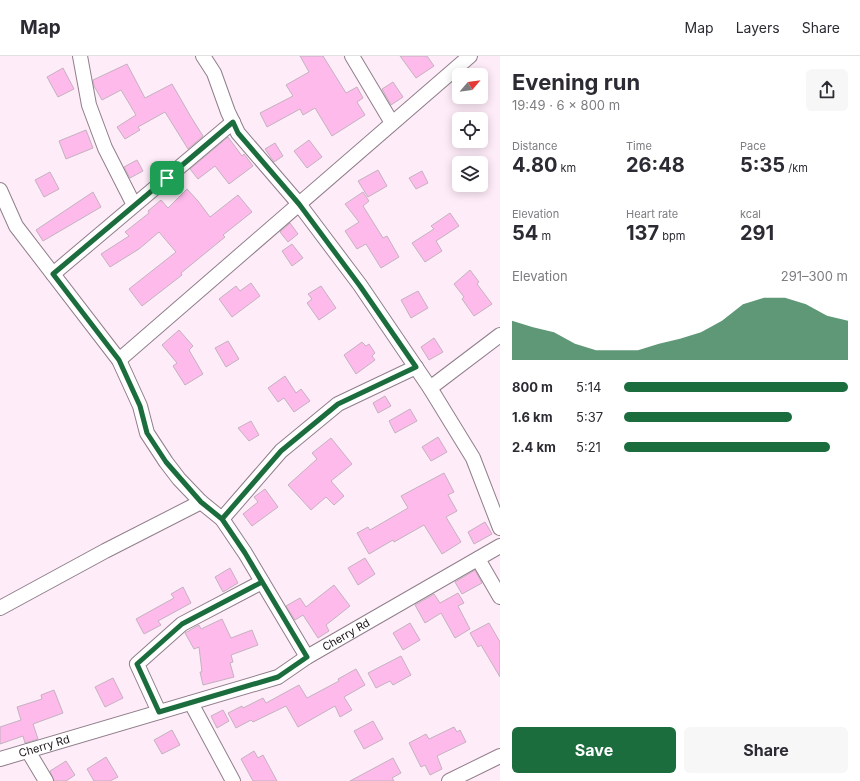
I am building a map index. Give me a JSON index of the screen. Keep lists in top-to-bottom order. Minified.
{"streets":{"street":["Cherry Rd"]},"north":"top right","page":{"header":"Map","nav":["Map","Layers","Share"],"heading":["Evening run","19:49 · 6 × 800 m"],"stats":[["Distance","4.80 km"],["Time","26:48"],["Pace","5:35 /km"],["Elevation","54 m"],["Heart rate","137 bpm"],["kcal","291"]],"chart":["Elevation","291–300 m"],"list":[{"name":"800 m","note":"5:14"},{"name":"1.6 km","note":"5:37"},{"name":"2.4 km","note":"5:21"}],"buttons":["Save","Share"]}}
